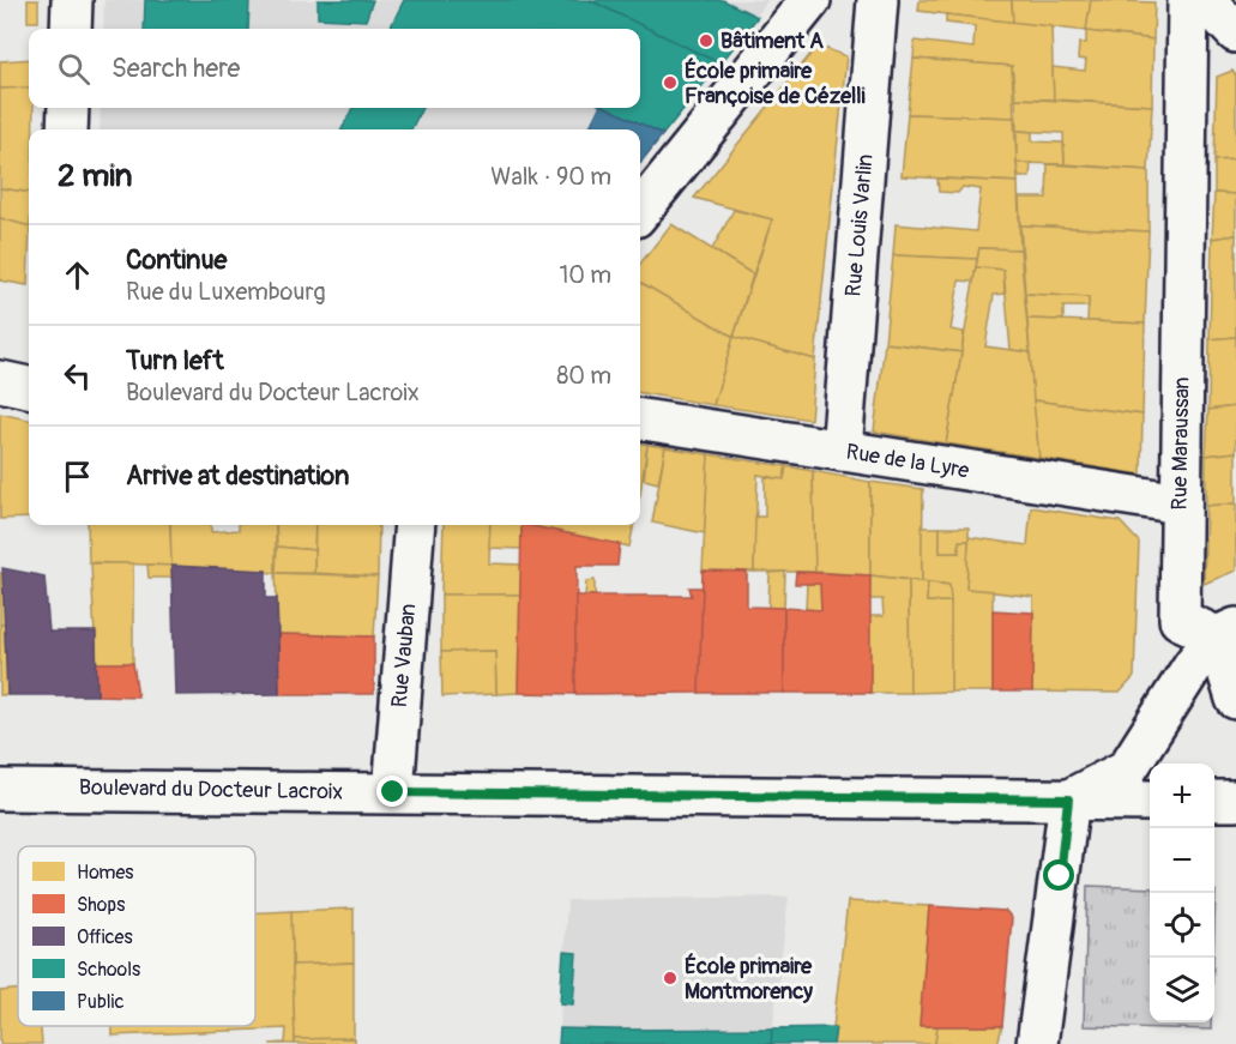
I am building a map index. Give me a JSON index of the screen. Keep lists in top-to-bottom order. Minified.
{"streets":{"street":["Rue Louis Varlin","Rue Maraussan","Rue de la Lyre","Rue Vauban","Boulevard du Docteur Lacroix"]},"crossings":[["Rue Louis Varlin","Rue de la Lyre"],["Rue Maraussan","Rue de la Lyre"],["Rue Vauban","Boulevard du Docteur Lacroix"]],"places":["Bâtiment A","École primaire Françoise de Cézelli","École primaire Montmorency"],"legend":["Homes","Shops","Offices","Schools","Public"],"page":{"search":"Search here","heading":["2 min","Walk · 90 m"],"list":[["Continue","Rue du Luxembourg","10 m"],["Turn left","Boulevard du Docteur Lacroix","80 m"],"Arrive at destination"],"map_buttons":["+","−"]}}
